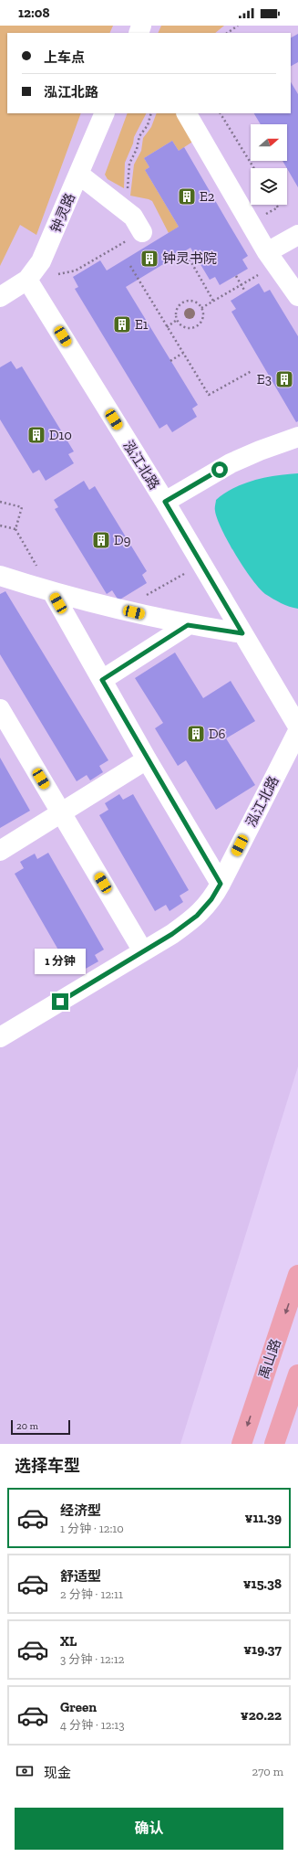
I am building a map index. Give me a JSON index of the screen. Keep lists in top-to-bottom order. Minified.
{"streets":{"main road":["禹山路"],"lane":["钟灵路","泓江北路"]},"crossings":[["钟灵路","泓江北路"]],"places":{"building":["E2","钟灵书院","E1","E3","D10","D9","D6"]},"scale_bar":"20 m","north":"right","page":{"status":"12:08","banner":["上车点","泓江北路"],"bubble":"1 分钟","scale":"20 m","heading":"选择车型","list":[{"name":"经济型","note":"1 分钟 · 12:10","value":"¥11.39"},{"name":"舒适型","note":"2 分钟 · 12:11","value":"¥15.38"},{"name":"XL","note":"3 分钟 · 12:12","value":"¥19.37"},{"name":"Green","note":"4 分钟 · 12:13","value":"¥20.22"}],"pay":["现金","270 m"],"buttons":"确认"}}
